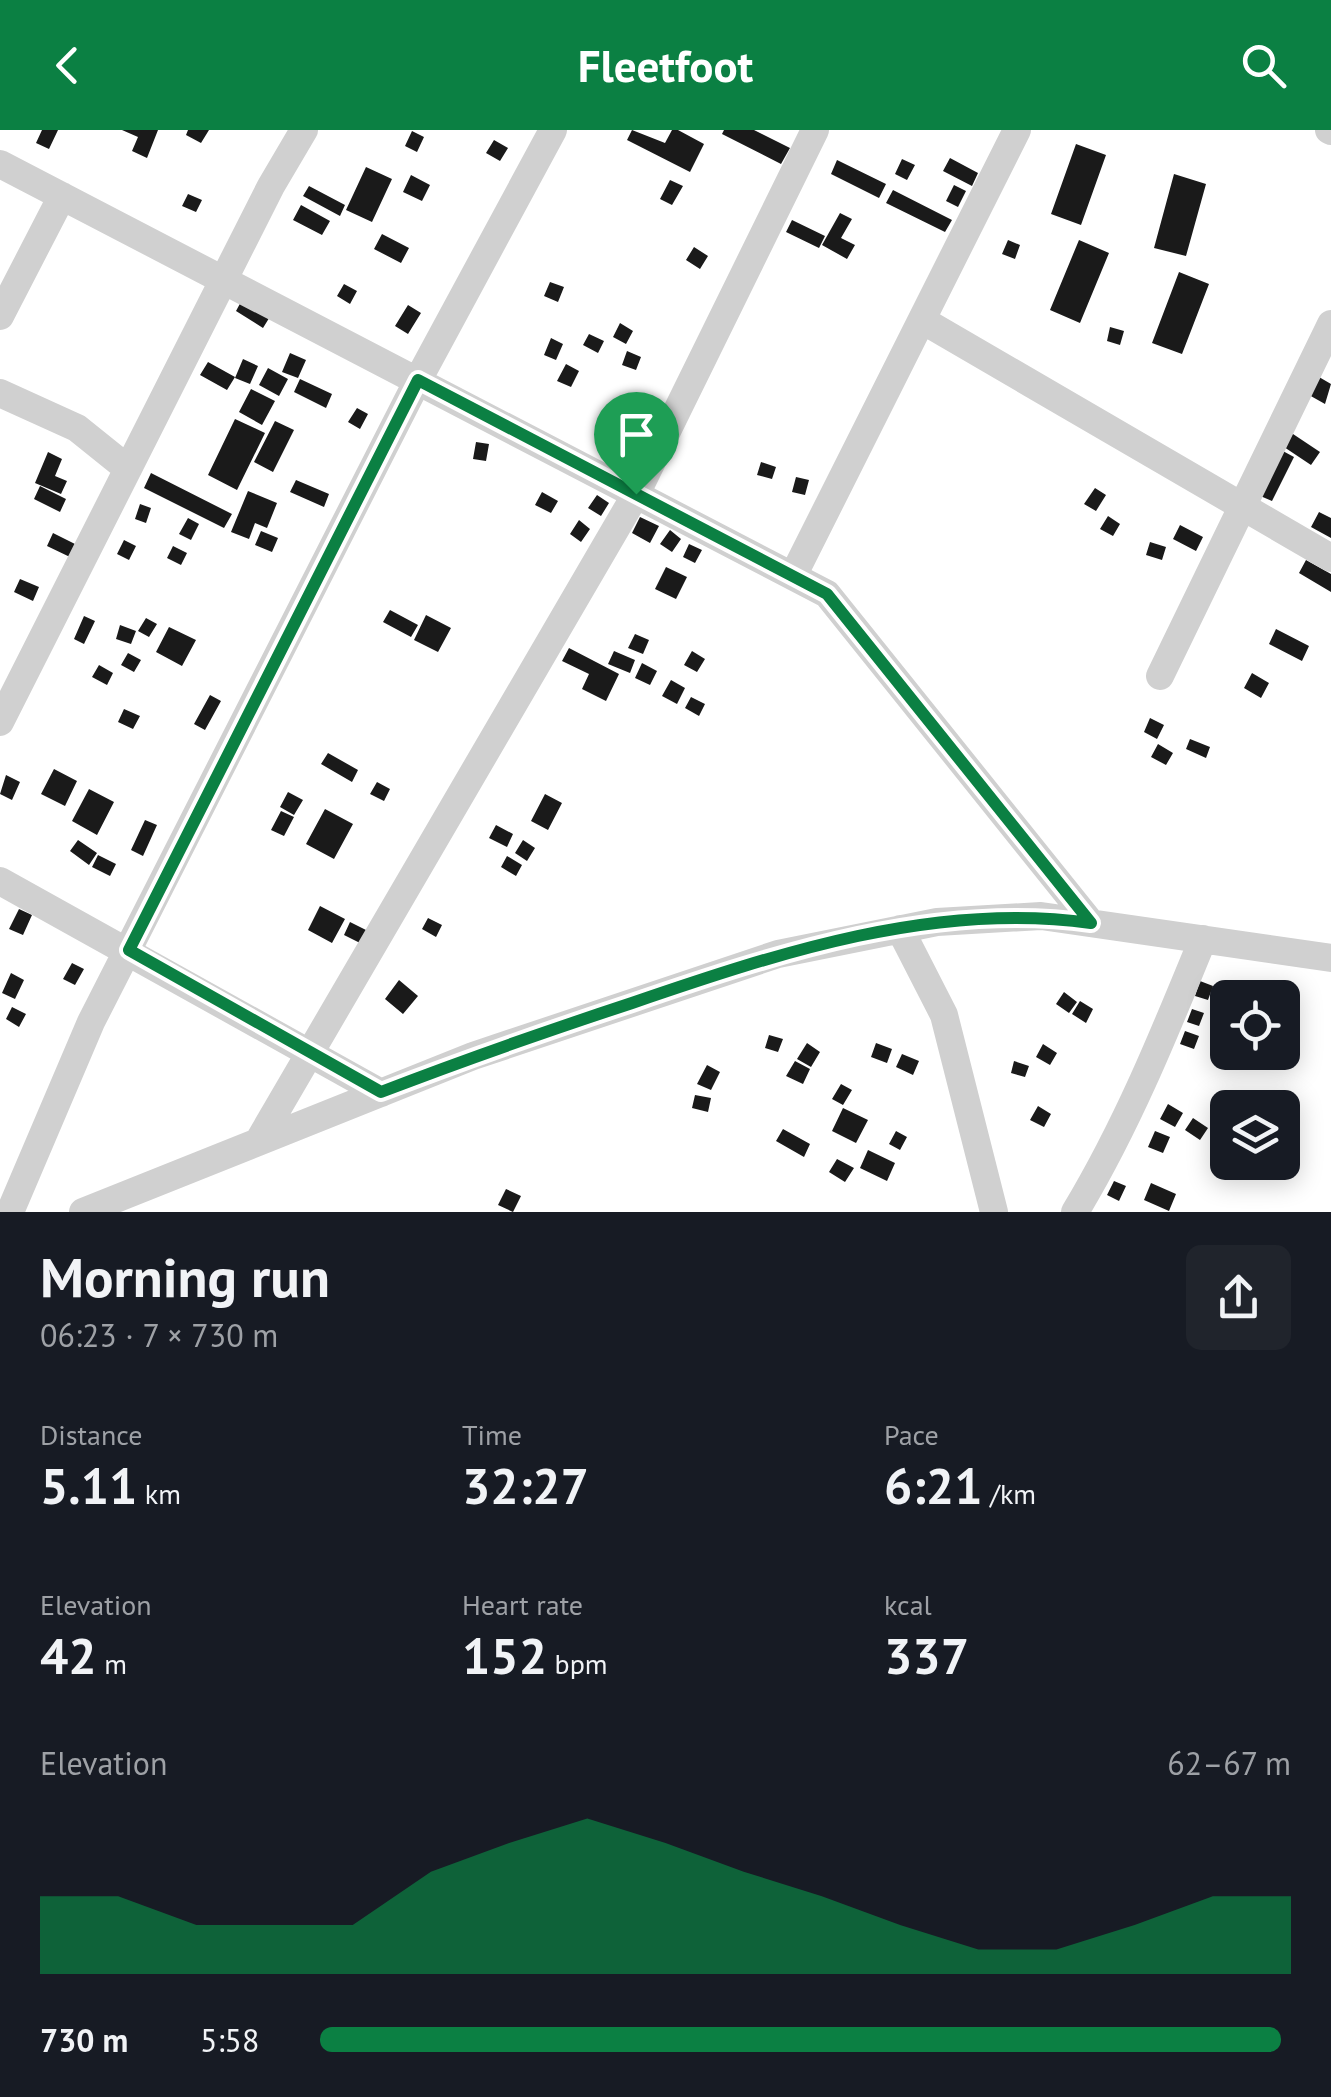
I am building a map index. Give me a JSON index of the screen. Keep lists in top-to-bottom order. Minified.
{"page":{"header":"Fleetfoot","heading":["Morning run","06:23 · 7 × 730 m"],"stats":[["Distance","5.11 km"],["Time","32:27"],["Pace","6:21 /km"],["Elevation","42 m"],["Heart rate","152 bpm"],["kcal","337"]],"chart":["Elevation","62–67 m"],"list":[{"name":"730 m","note":"5:58"}]}}
